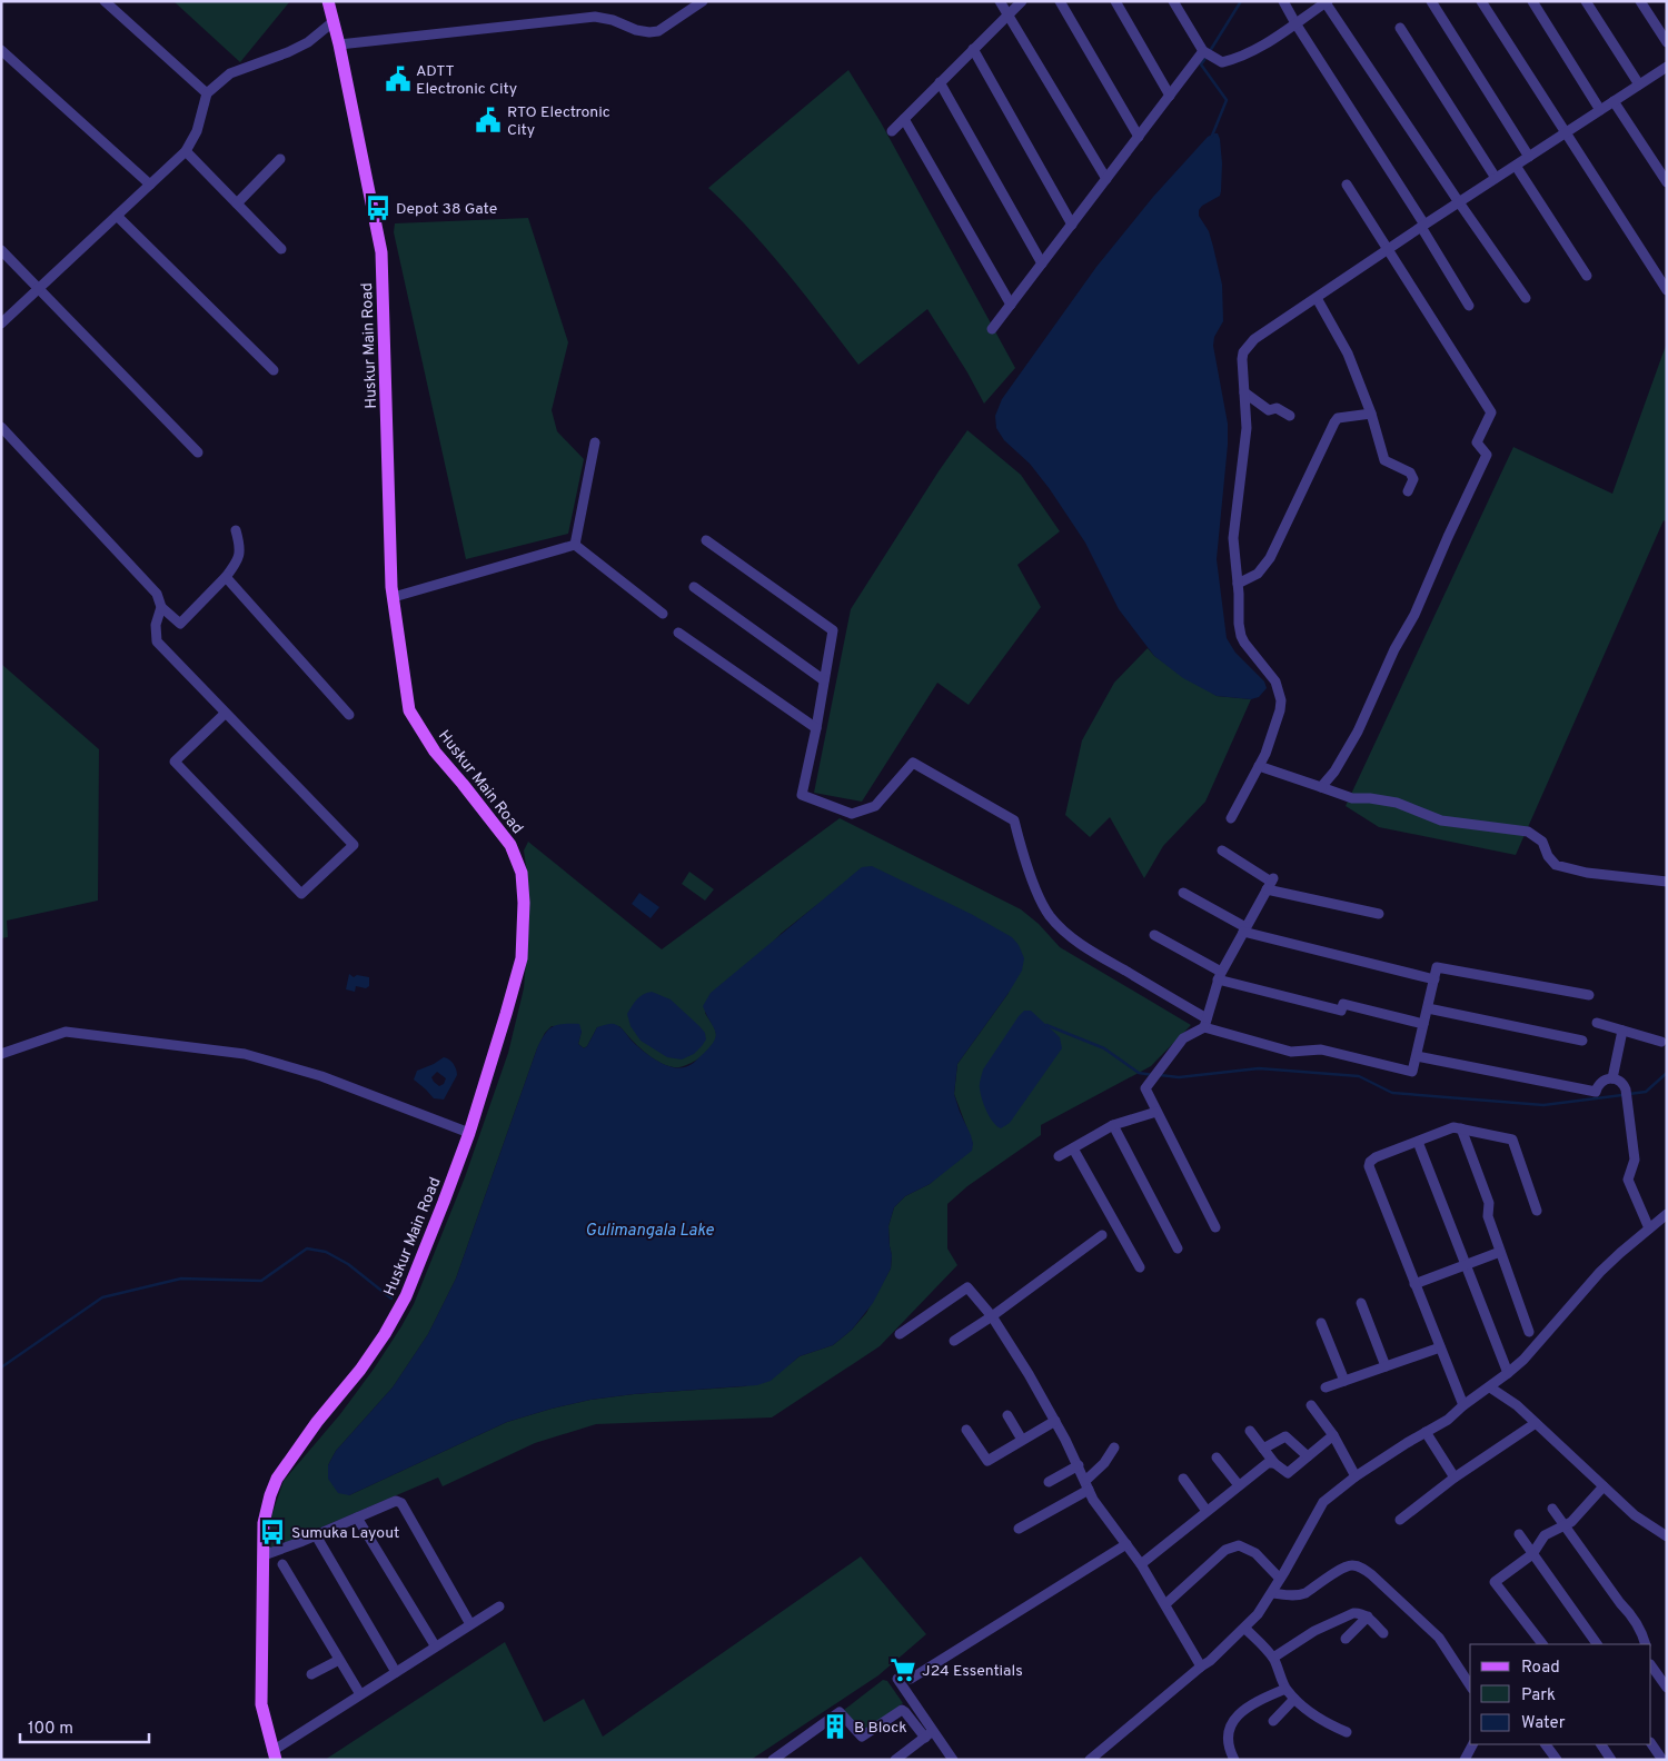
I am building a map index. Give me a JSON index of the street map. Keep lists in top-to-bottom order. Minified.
{"streets":{"main road":["Huskur Main Road"]},"water":["Gulimangala Lake"],"places":{"public building":["ADTT Electronic City","RTO Electronic City"],"bus stop":["Depot 38 Gate","Sumuka Layout"],"supermarket":["J24 Essentials"],"building":["B Block"]},"legend":["Road","Park","Water"],"scale_bar":"100 m"}
